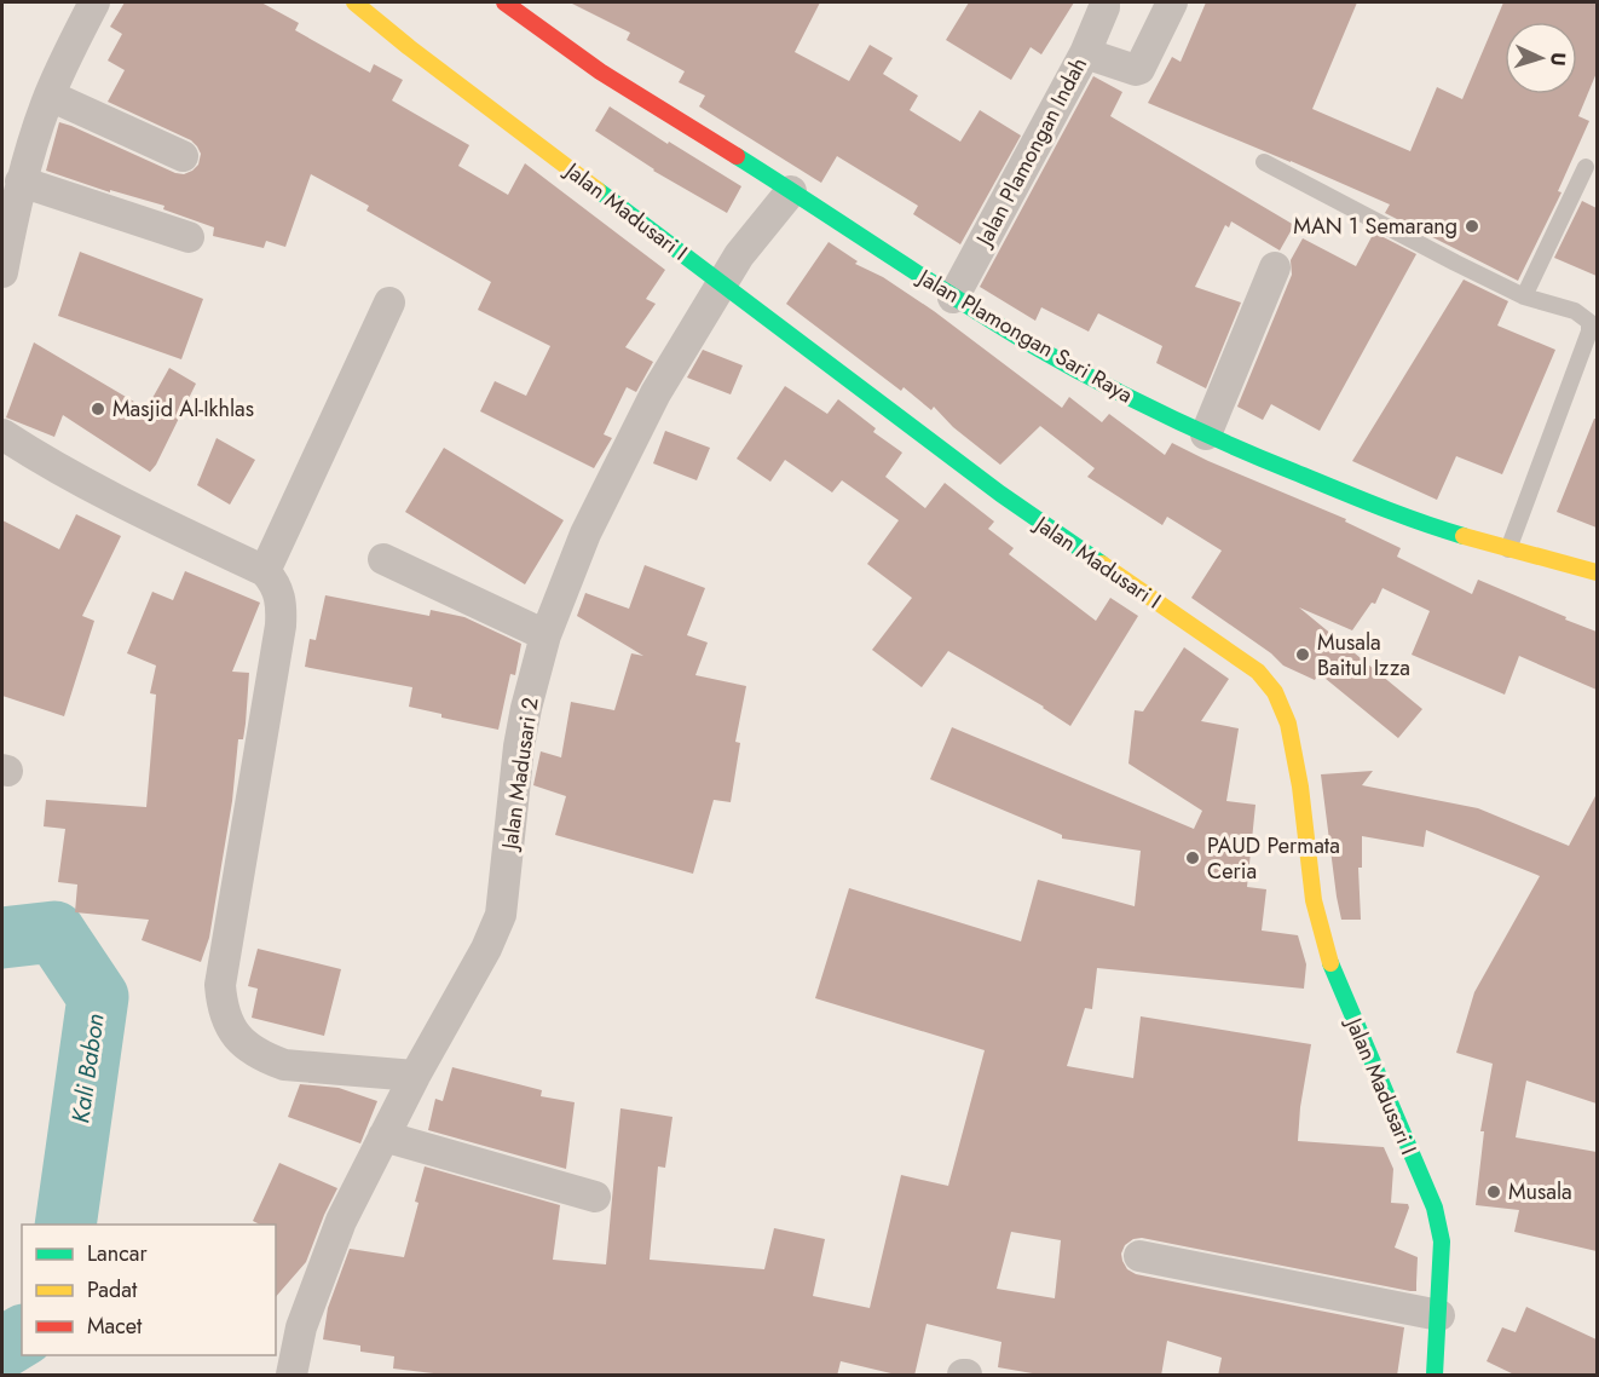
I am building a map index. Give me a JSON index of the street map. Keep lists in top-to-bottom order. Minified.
{"streets":{"street":["Jalan Plamongan Indah","Jalan Madusari I","Jalan Plamongan Sari Raya","Jalan Madusari 2"]},"crossings":[["Jalan Plamongan Indah","Jalan Plamongan Sari Raya"],["Jalan Madusari I","Jalan Madusari 2"],["Jalan Plamongan Sari Raya","Jalan Madusari 2"]],"water":["Kali Babon"],"places":["MAN 1 Semarang","Masjid Al-Ikhlas","Musala Baitul Izza","PAUD Permata Ceria","Musala"],"legend":["Lancar","Padat","Macet"],"north":"right"}
